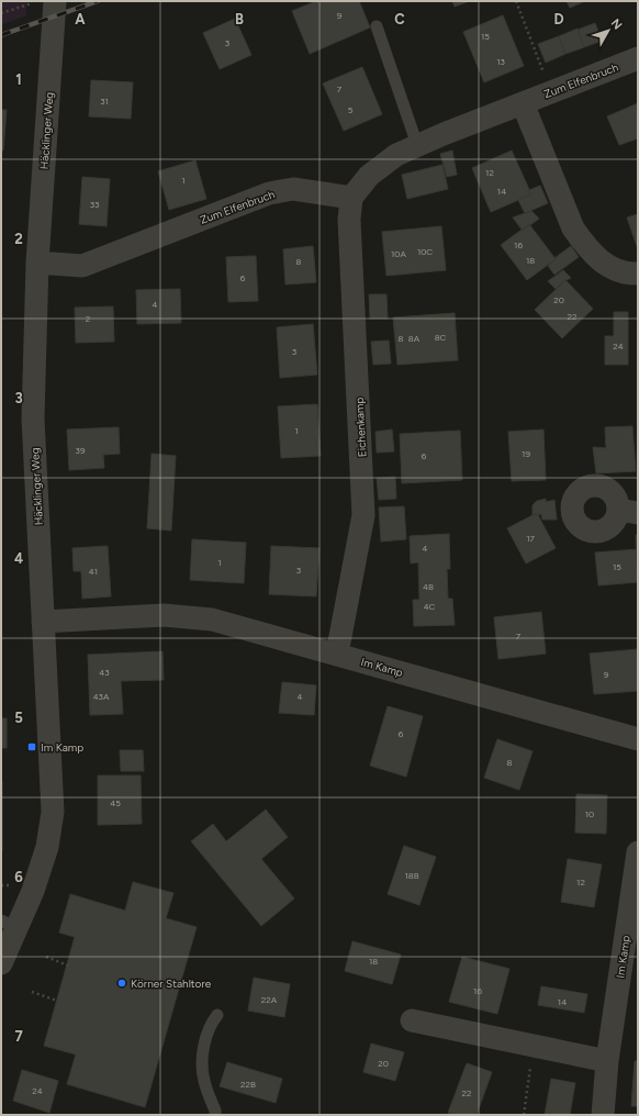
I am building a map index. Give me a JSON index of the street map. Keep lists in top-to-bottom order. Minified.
{"streets":{"street":["Zum Elfenbruch","Häcklinger Weg","Eichenkamp","Im Kamp"]},"crossings":[["Zum Elfenbruch","Häcklinger Weg"],["Zum Elfenbruch","Eichenkamp"],["Häcklinger Weg","Im Kamp"],["Eichenkamp","Im Kamp"]],"places":{"transit":["Im Kamp"],"other":["Körner Stahltore"]},"house_numbers":["9","15","3","13","7","31","5","12","1","14","33","16","10C","10A","18","8","6","20","4","22","2","8C","8","8A","24","3","1","39","19","6","17","4","1","15","3","41","4B","4C","7","43","9","43A","4","6","8","45","10","18B","12","18","16","22A","14","20","22B","24","22"],"north":"top right","grid":{"columns":["A","B","C","D"],"rows":["1","2","3","4","5","6","7"]}}
